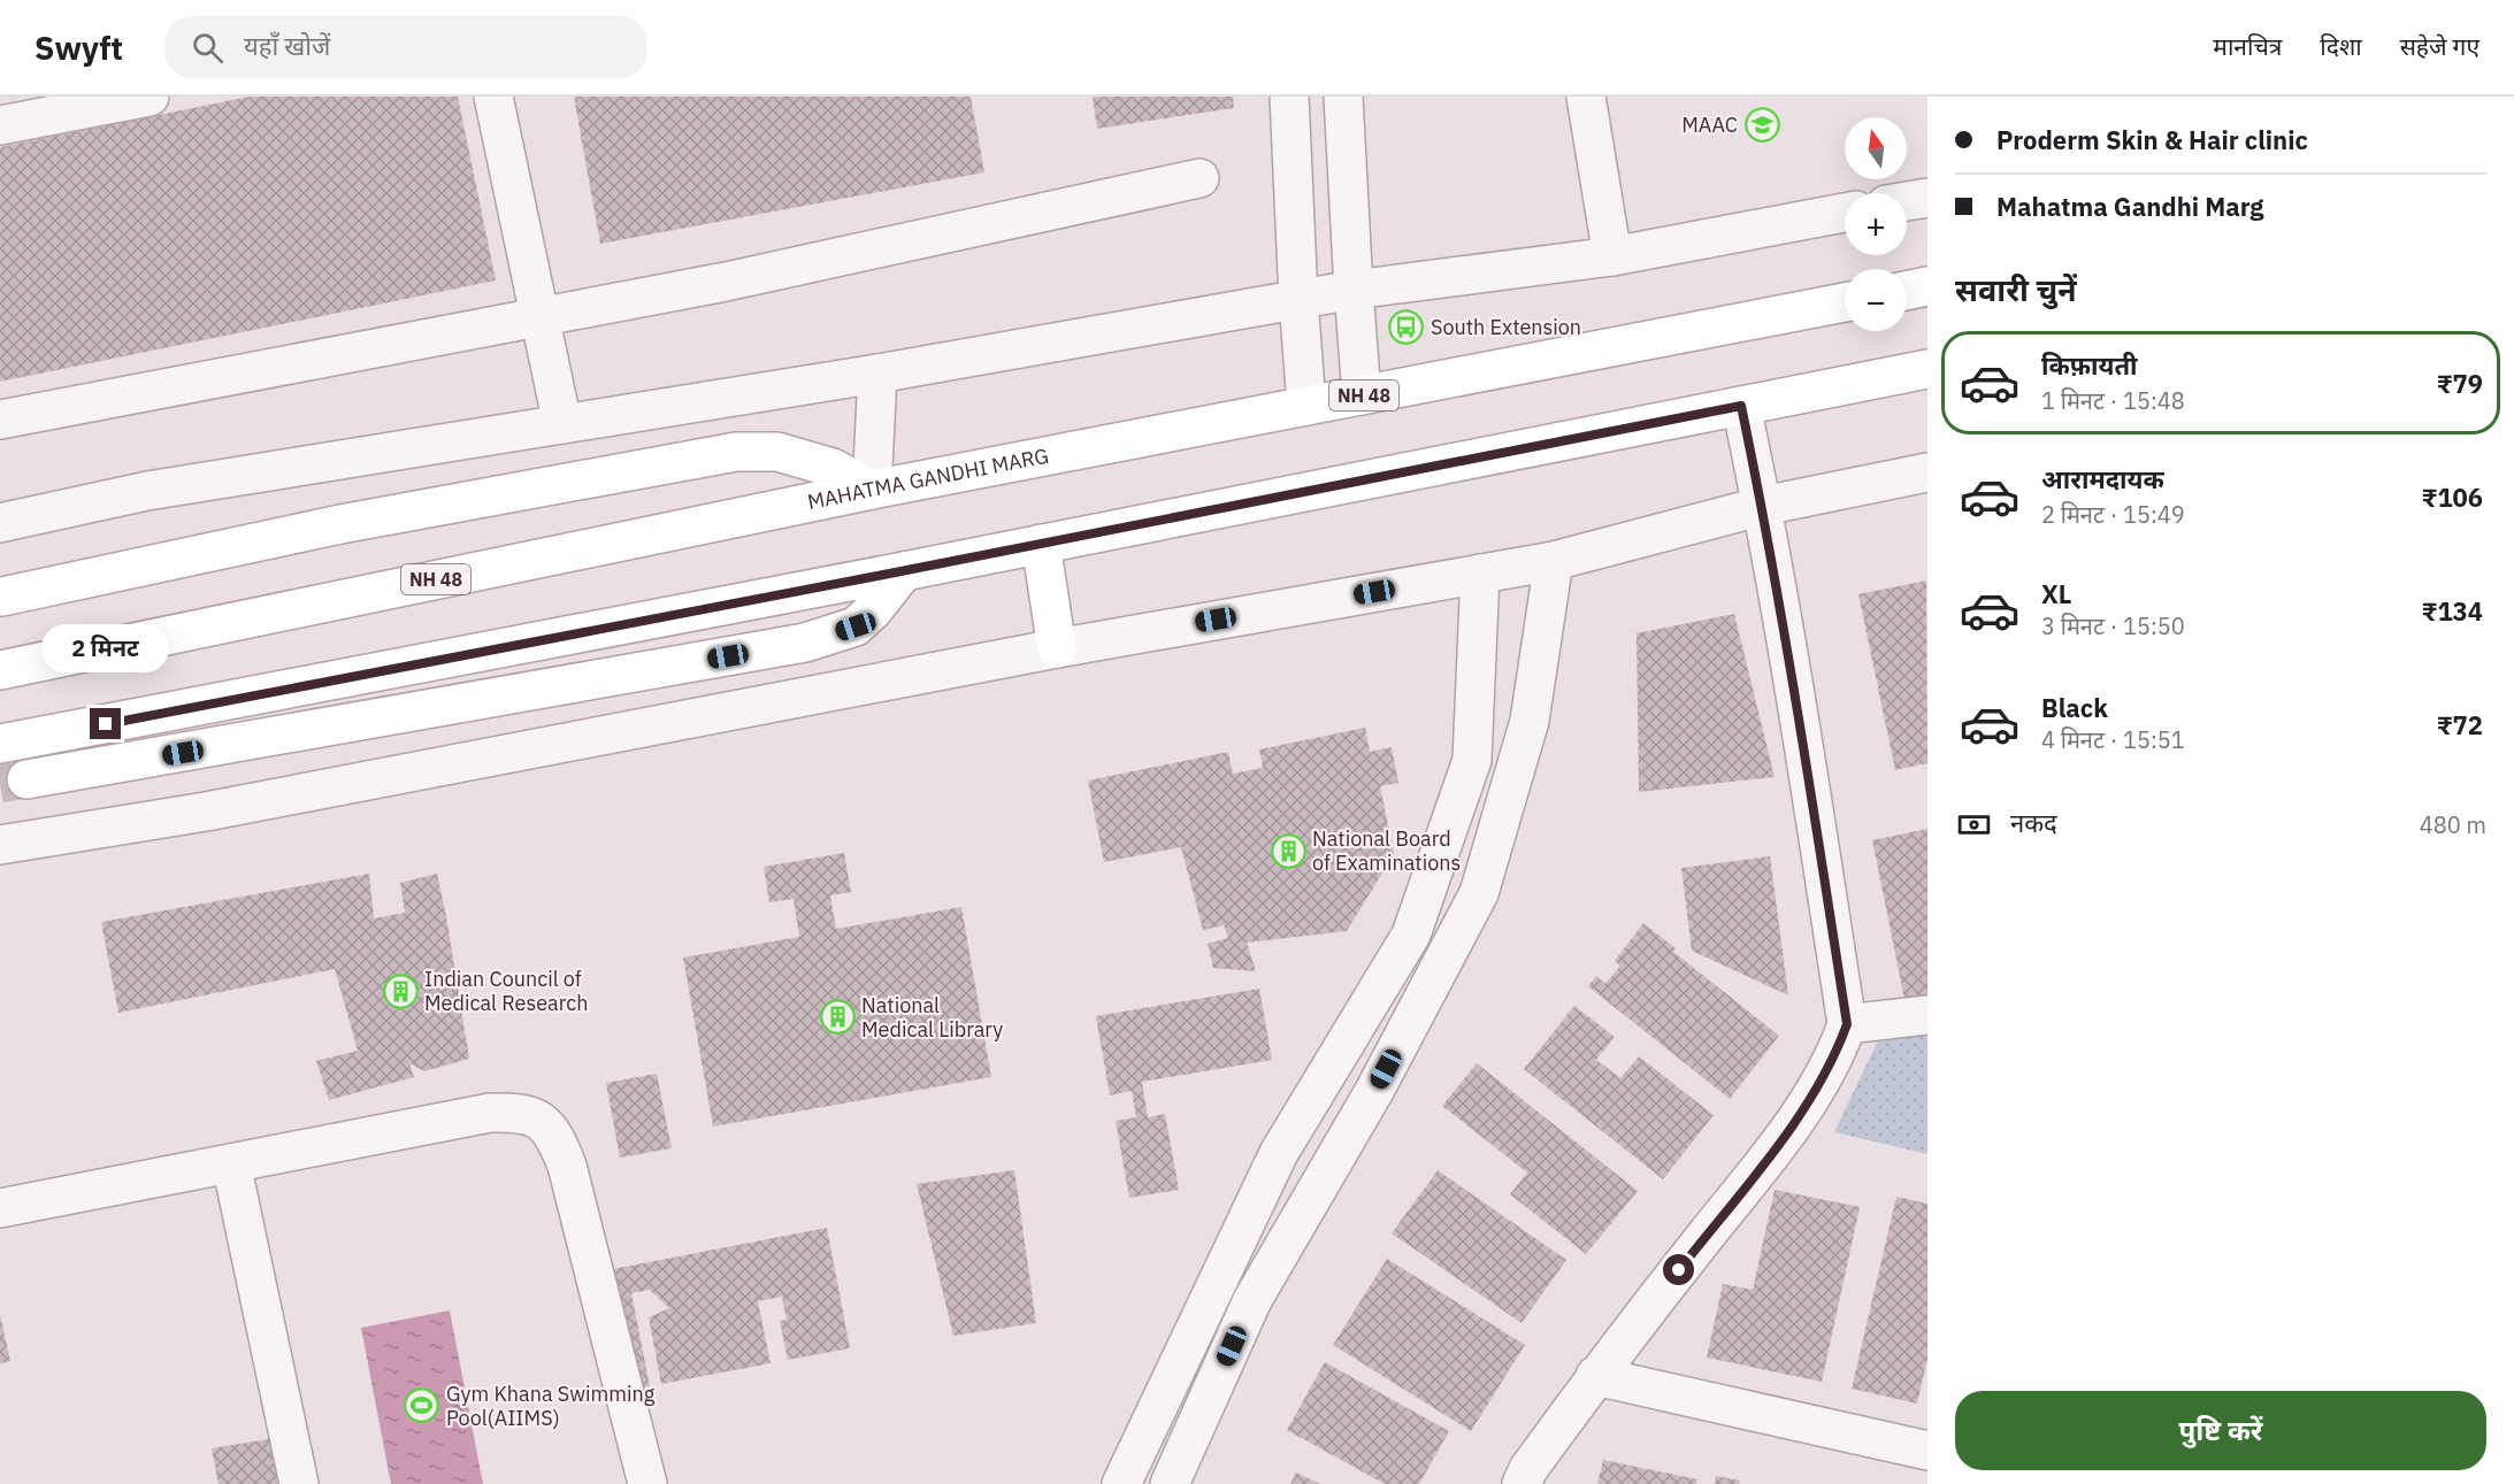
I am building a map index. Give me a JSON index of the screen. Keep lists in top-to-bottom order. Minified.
{"streets":{"main road":["NH 48","MAHATMA GANDHI MARG"]},"places":{"school or university":["MAAC"],"bus stop":["South Extension"],"building":["National Board of Examinations","Indian Council of Medical Research","National Medical Library"],"sports":["Gym Khana Swimming Pool(AIIMS)"]},"north":"top","page":{"header":"Swyft","search":"यहाँ खोजें","nav":["मानचित्र","दिशा","सहेजे गए"],"banner":["Proderm Skin & Hair clinic","Mahatma Gandhi Marg"],"map_buttons":["+","−"],"heading":"सवारी चुनें","list":[{"name":"किफ़ायती","note":"1 मिनट · 15:48","value":"₹79"},{"name":"आरामदायक","note":"2 मिनट · 15:49","value":"₹106"},{"name":"XL","note":"3 मिनट · 15:50","value":"₹134"},{"name":"Black","note":"4 मिनट · 15:51","value":"₹72"}],"bubble":"2 मिनट","pay":["नकद","480 m"],"buttons":"पुष्टि करें"}}
